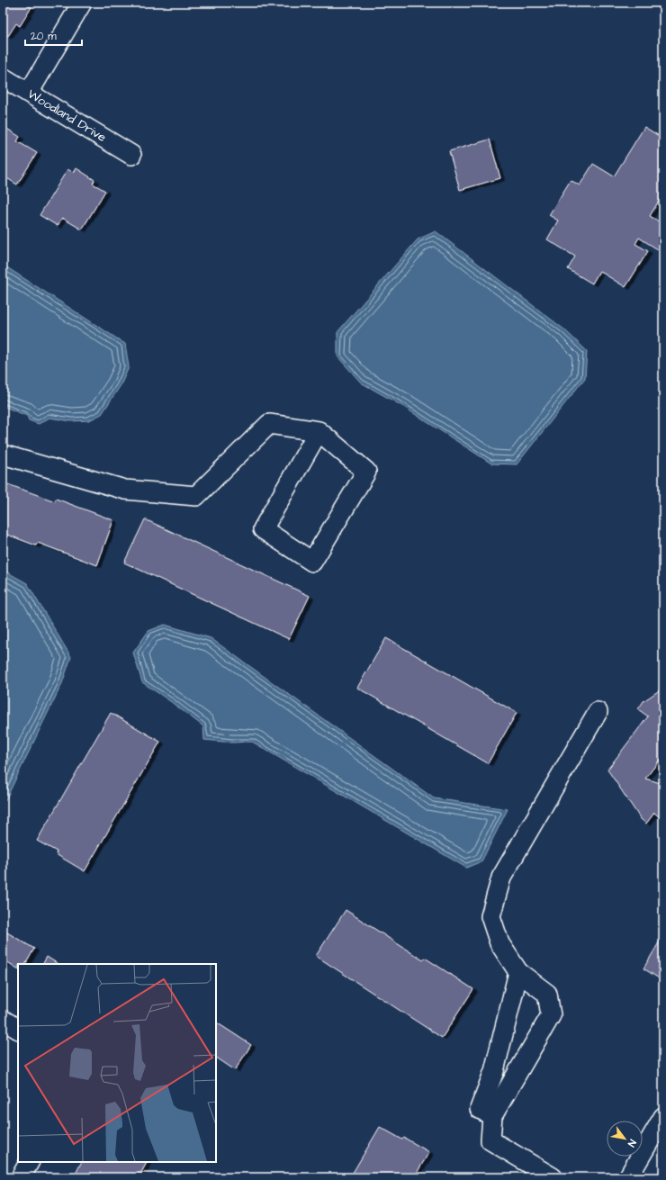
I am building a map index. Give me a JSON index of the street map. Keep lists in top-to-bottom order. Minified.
{"streets":{"street":["Woodland Drive"]},"scale_bar":"20 m","north":"bottom right"}
